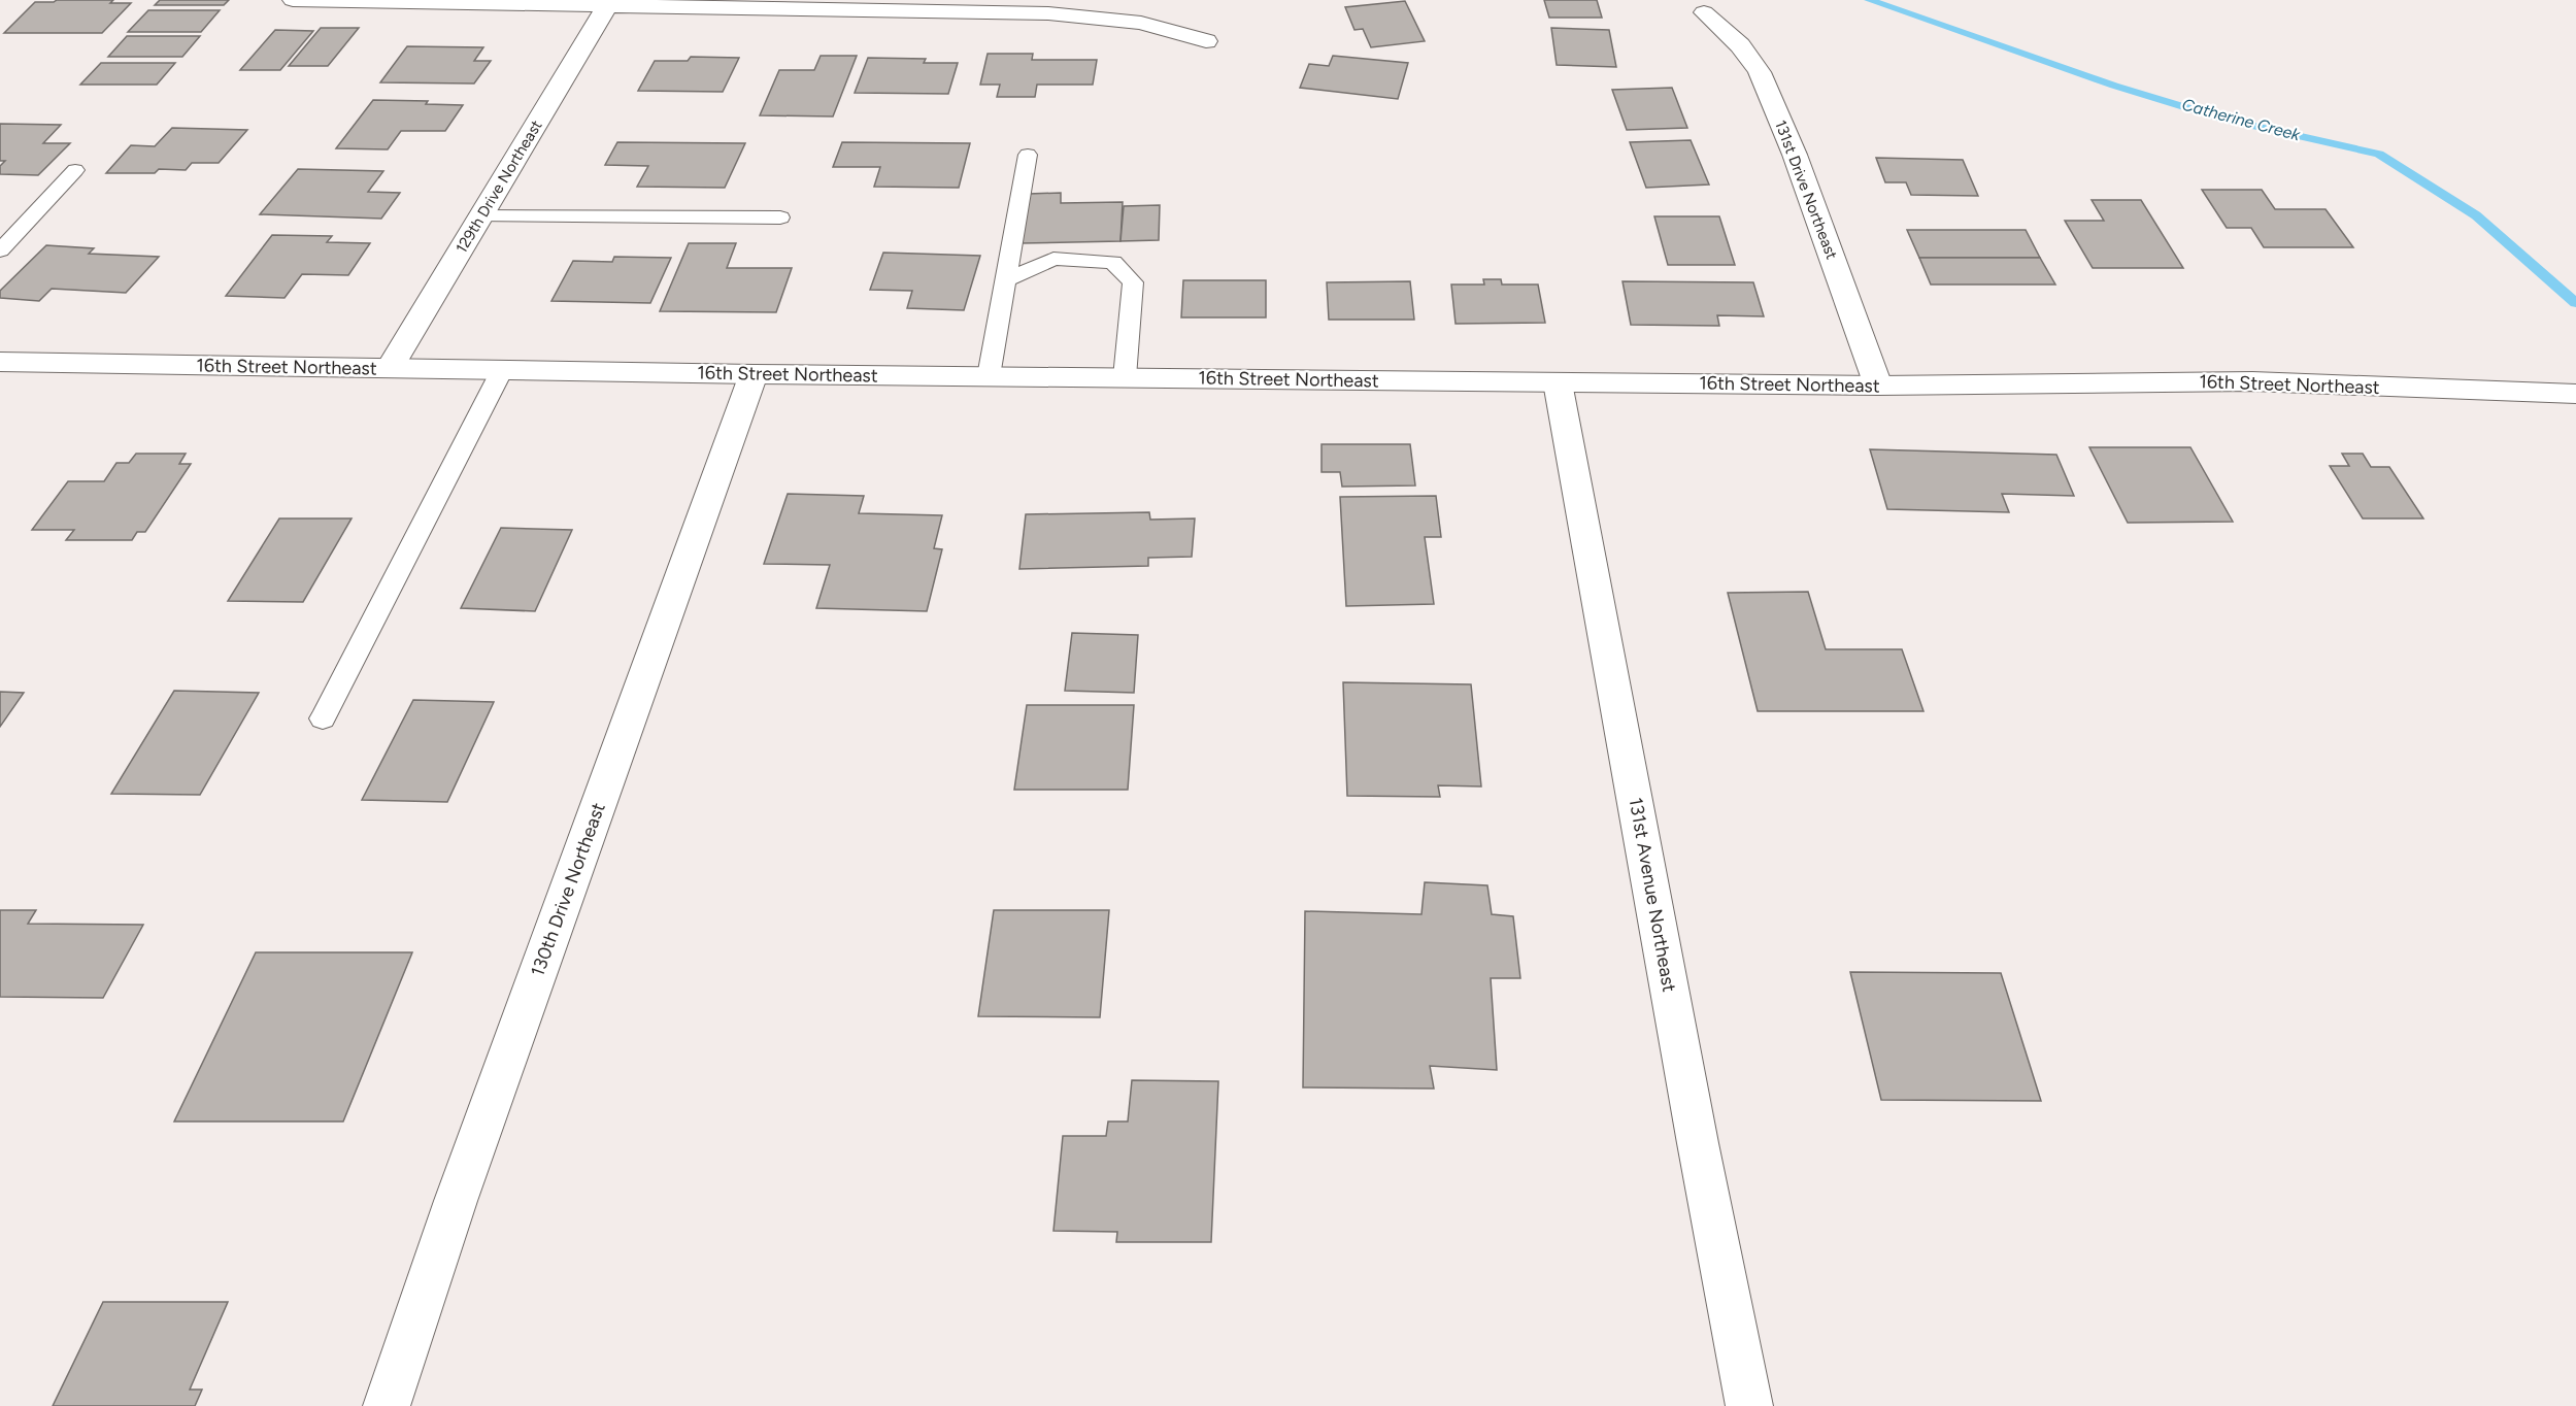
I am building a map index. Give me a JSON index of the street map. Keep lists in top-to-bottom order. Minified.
{"streets":{"street":["129th Drive Northeast","131st Drive Northeast","16th Street Northeast","130th Drive Northeast","131st Avenue Northeast"]},"crossings":[["129th Drive Northeast","16th Street Northeast"],["131st Drive Northeast","16th Street Northeast"],["16th Street Northeast","130th Drive Northeast"],["16th Street Northeast","131st Avenue Northeast"]],"water":["Catherine Creek"]}
